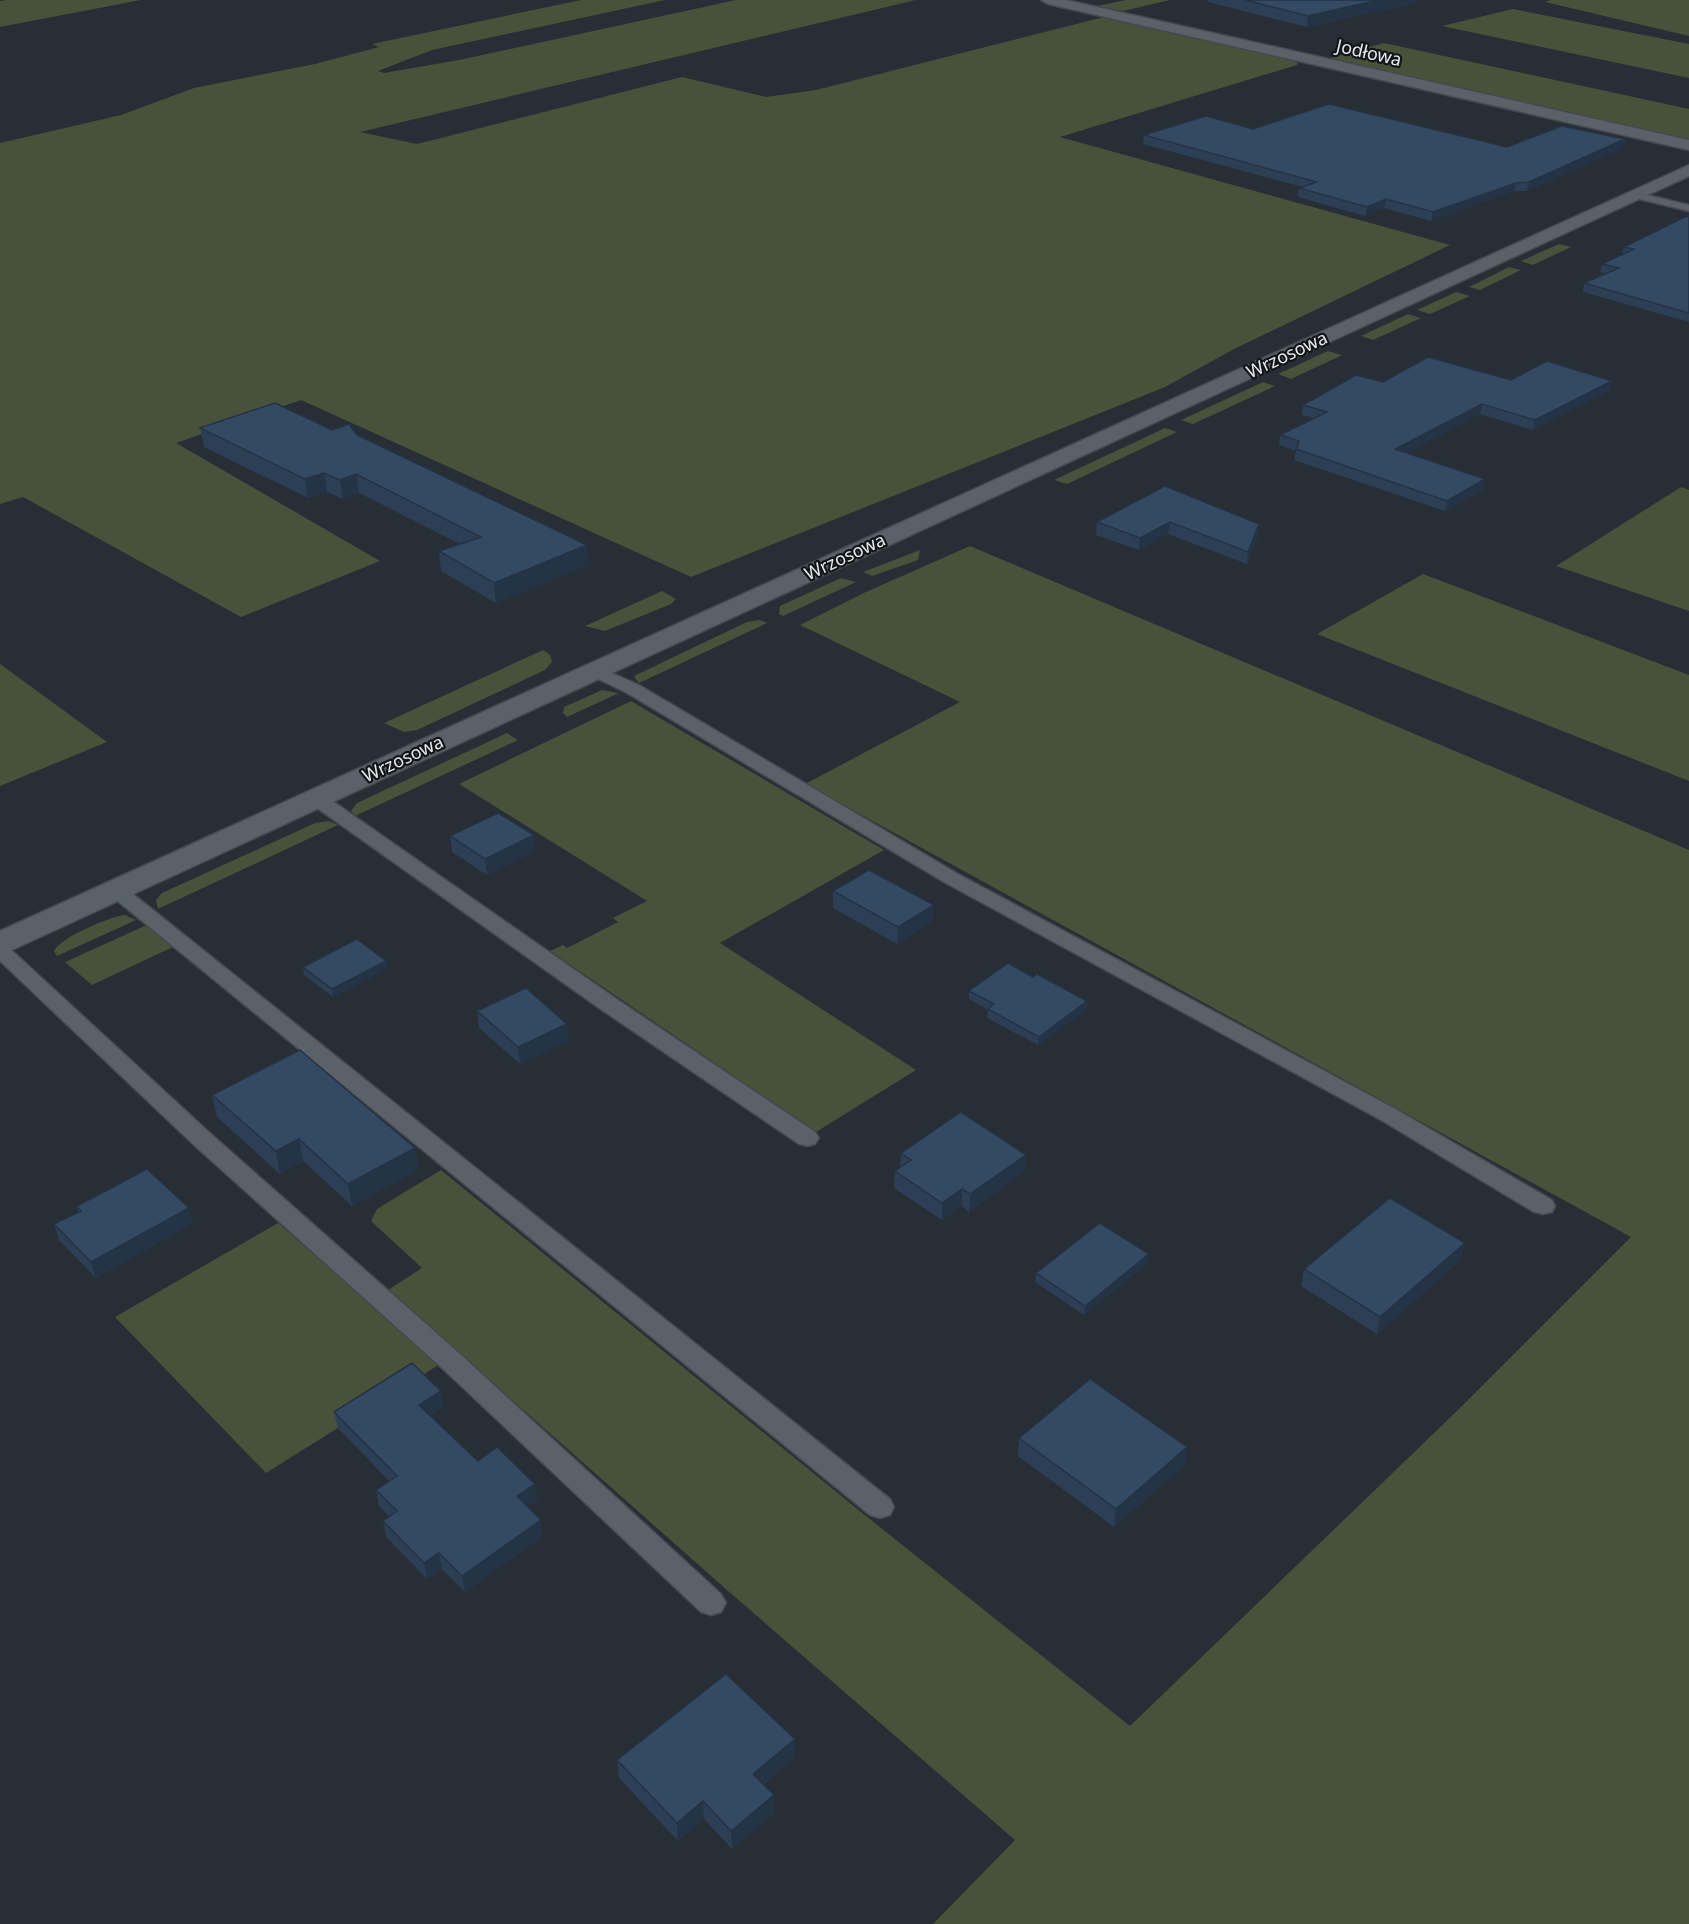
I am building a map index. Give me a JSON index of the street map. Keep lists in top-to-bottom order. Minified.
{"streets":{"main road":["Jodłowa","Wrzosowa"]}}
